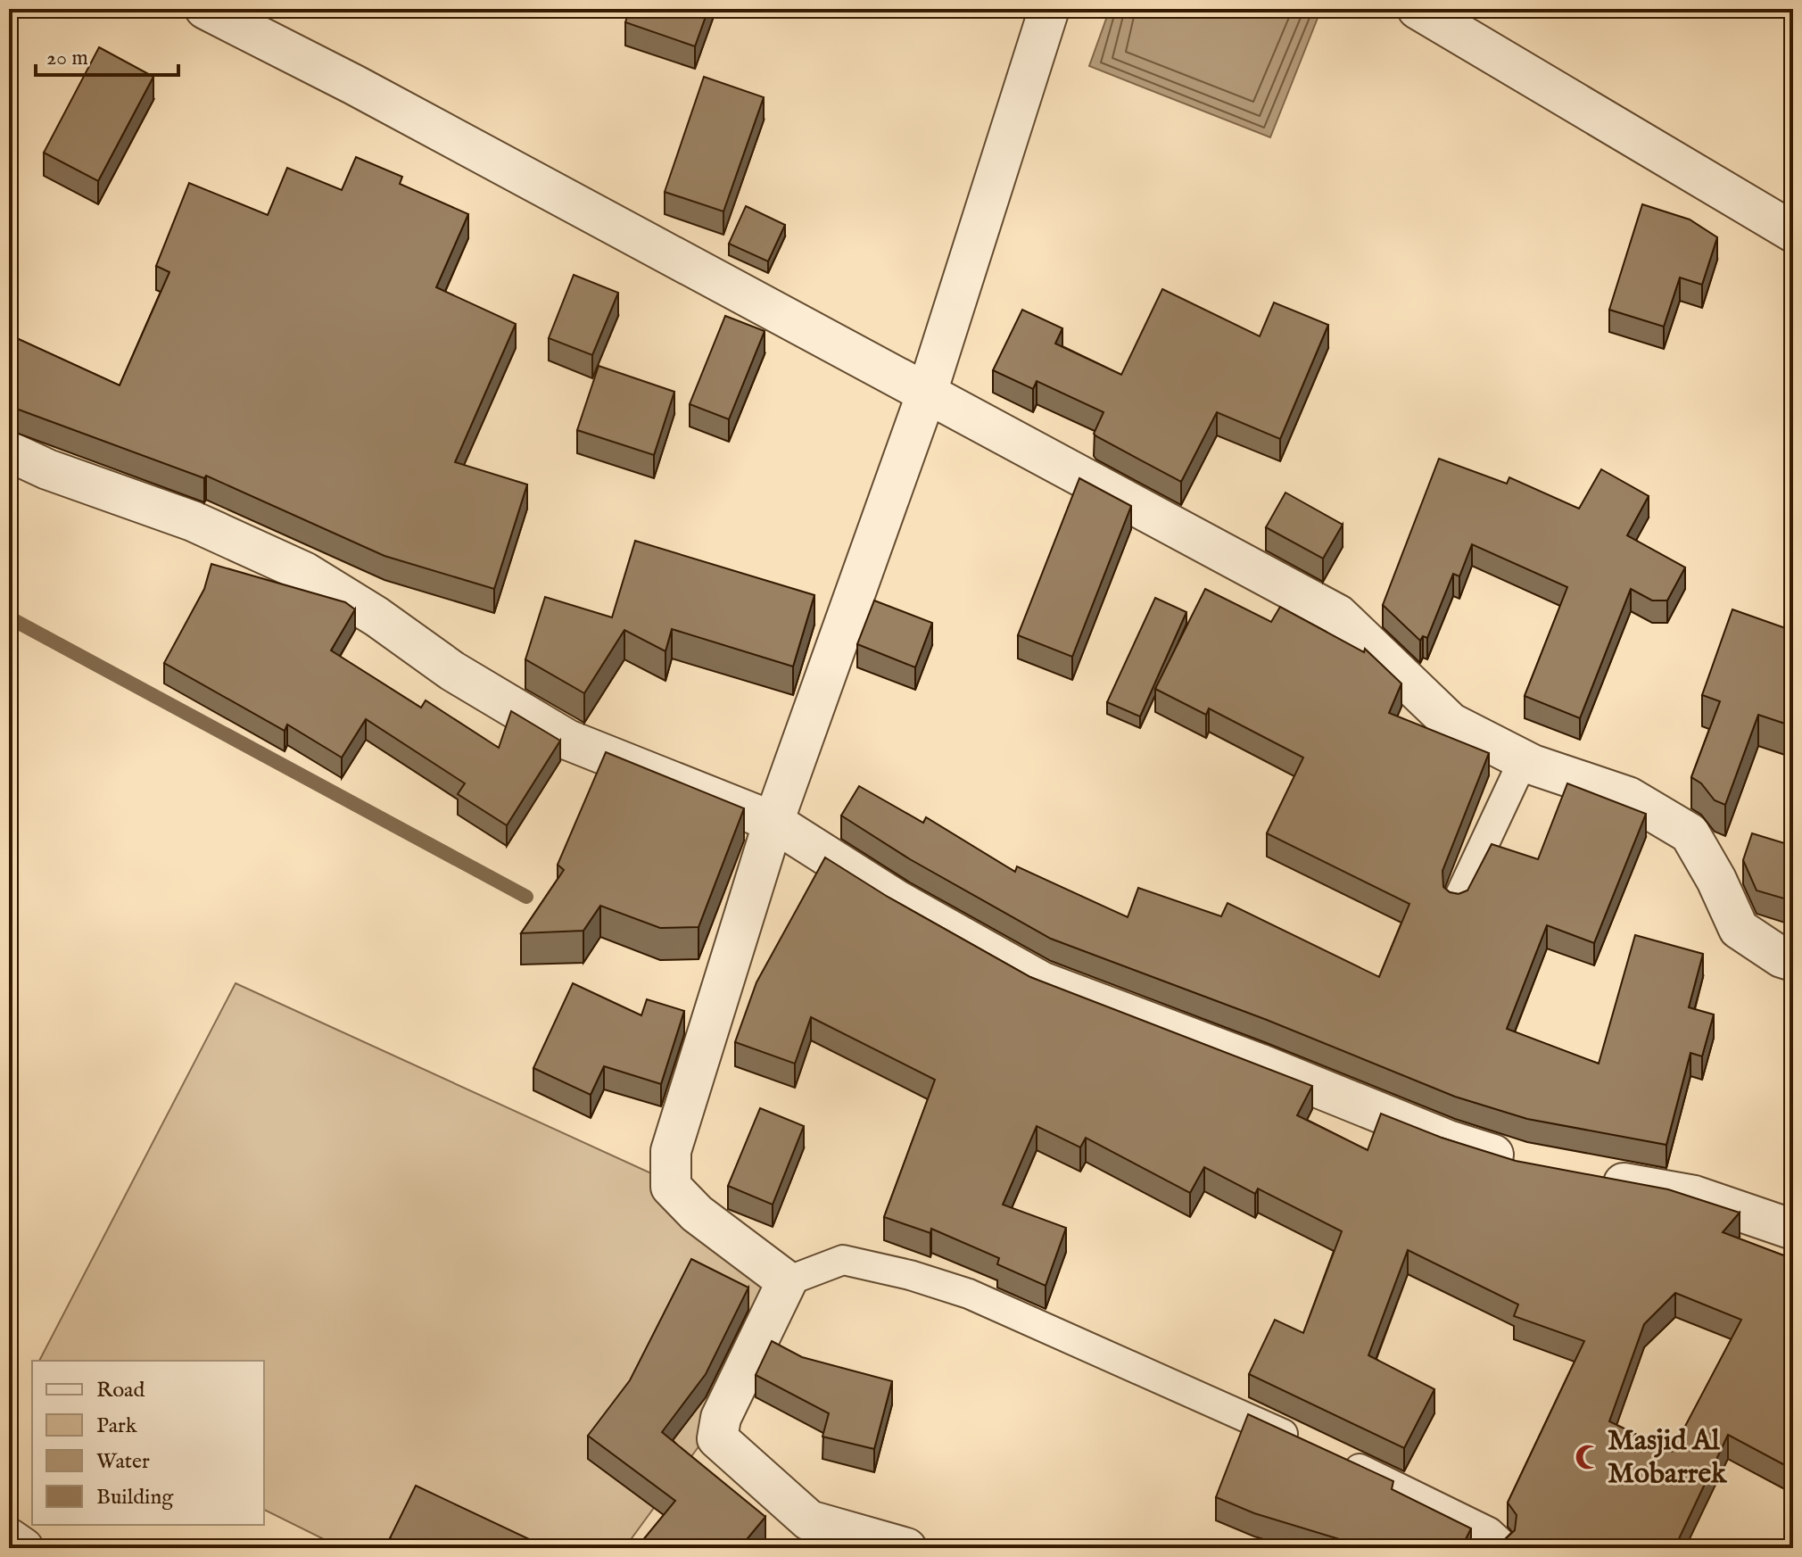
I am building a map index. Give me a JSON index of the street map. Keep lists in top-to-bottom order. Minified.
{"places":{"mosque":["Masjid Al Mobarrek"]},"legend":["Road","Park","Water","Building"],"scale_bar":"20 m"}
